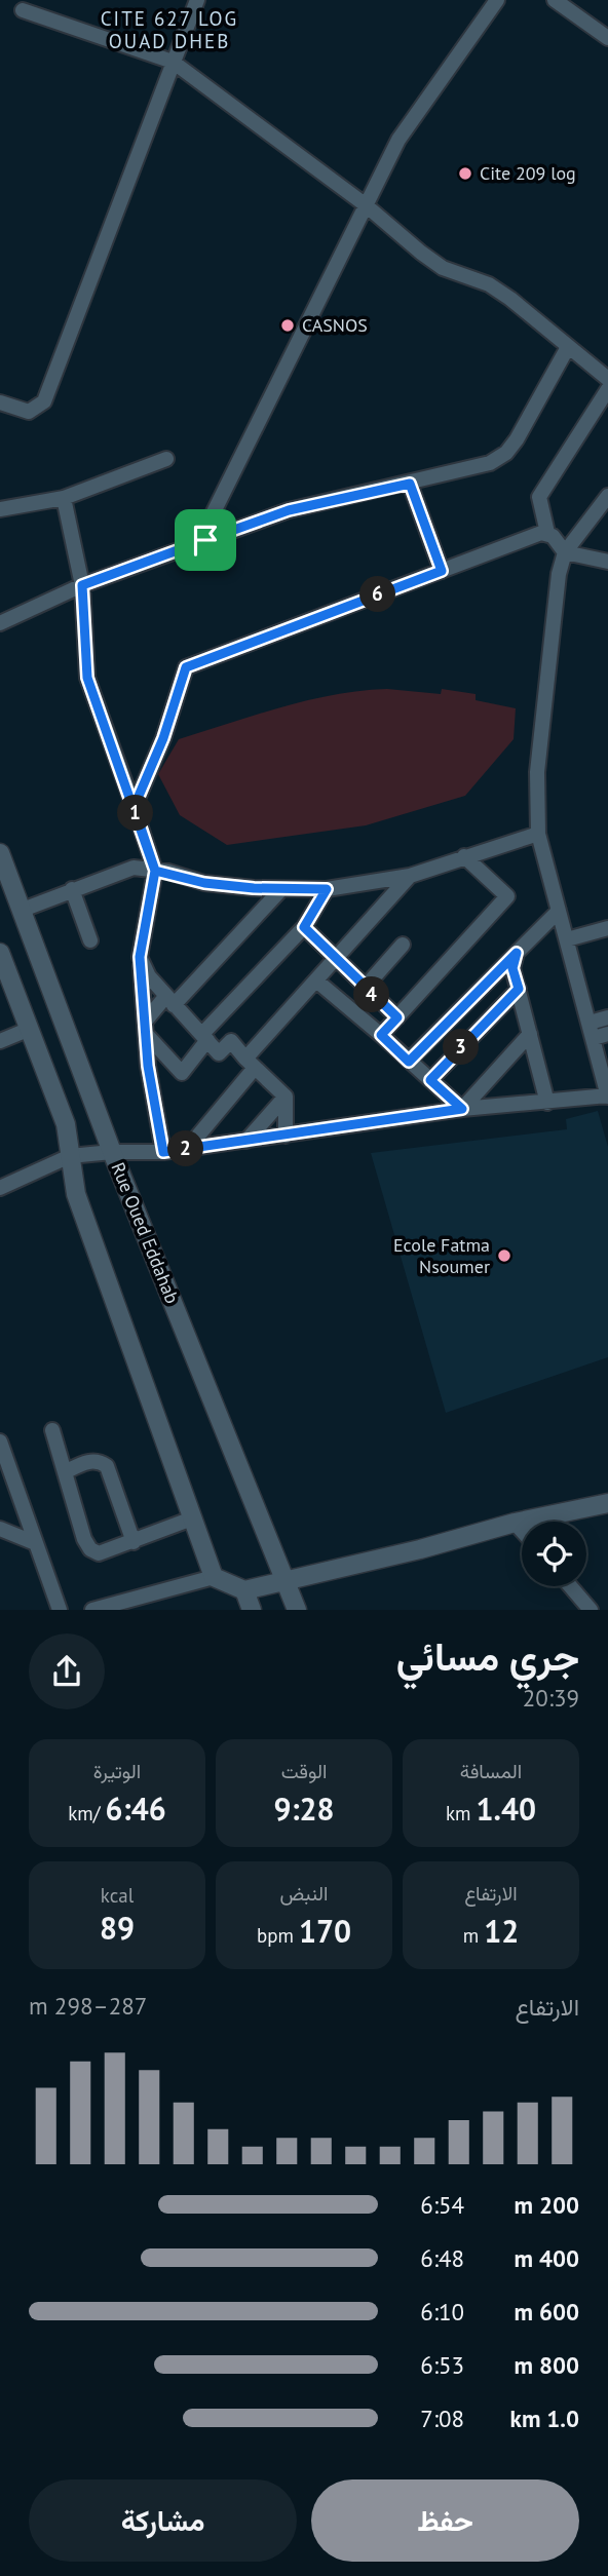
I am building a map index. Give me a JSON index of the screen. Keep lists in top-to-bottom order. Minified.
{"streets":{"main road":["Rue Oued Eddahab"]},"districts":["CITE 627 LOG OUAD DHEB"],"places":["Cite 209 log","CASNOS","Ecole Fatma Nsoumer"],"page":{"pins":["6","1","4","3","2"],"heading":["جري مسائي","20:39"],"stats":[["المسافة","1.40 km"],["الوقت","9:28"],["الوتيرة","6:46 /km"],["الارتفاع","12 m"],["النبض","170 bpm"],["kcal","89"]],"chart":["الارتفاع","287–298 m"],"list":[{"name":"200 m","note":"6:54"},{"name":"400 m","note":"6:48"},{"name":"600 m","note":"6:10"},{"name":"800 m","note":"6:53"},{"name":"1.0 km","note":"7:08"}],"buttons":["حفظ","مشاركة"]}}
